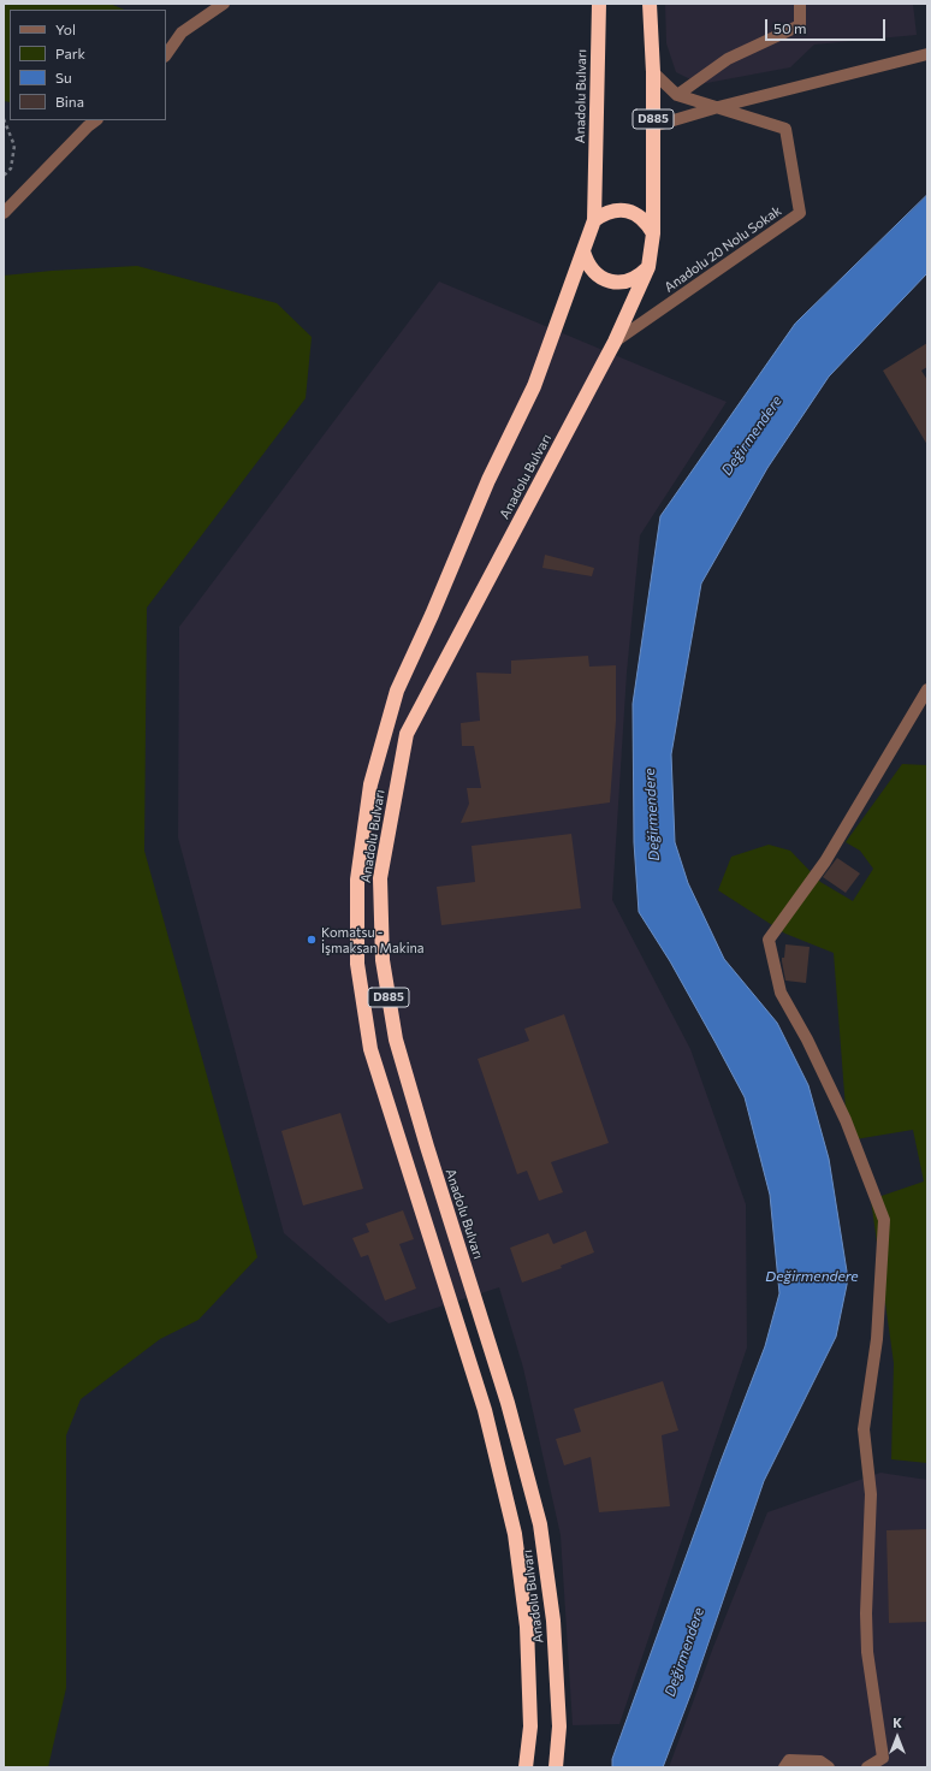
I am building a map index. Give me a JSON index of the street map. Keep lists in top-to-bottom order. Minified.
{"streets":{"highway":["Anadolu Bulvarı","D885"],"street":["Anadolu 20 Nolu Sokak"]},"crossings":[["Anadolu Bulvarı","Anadolu 20 Nolu Sokak"]],"water":["Değirmendere"],"places":["Komatsu - İşmaksan Makina"],"legend":["Yol","Park","Su","Bina"],"scale_bar":"50 m","north":"top"}
